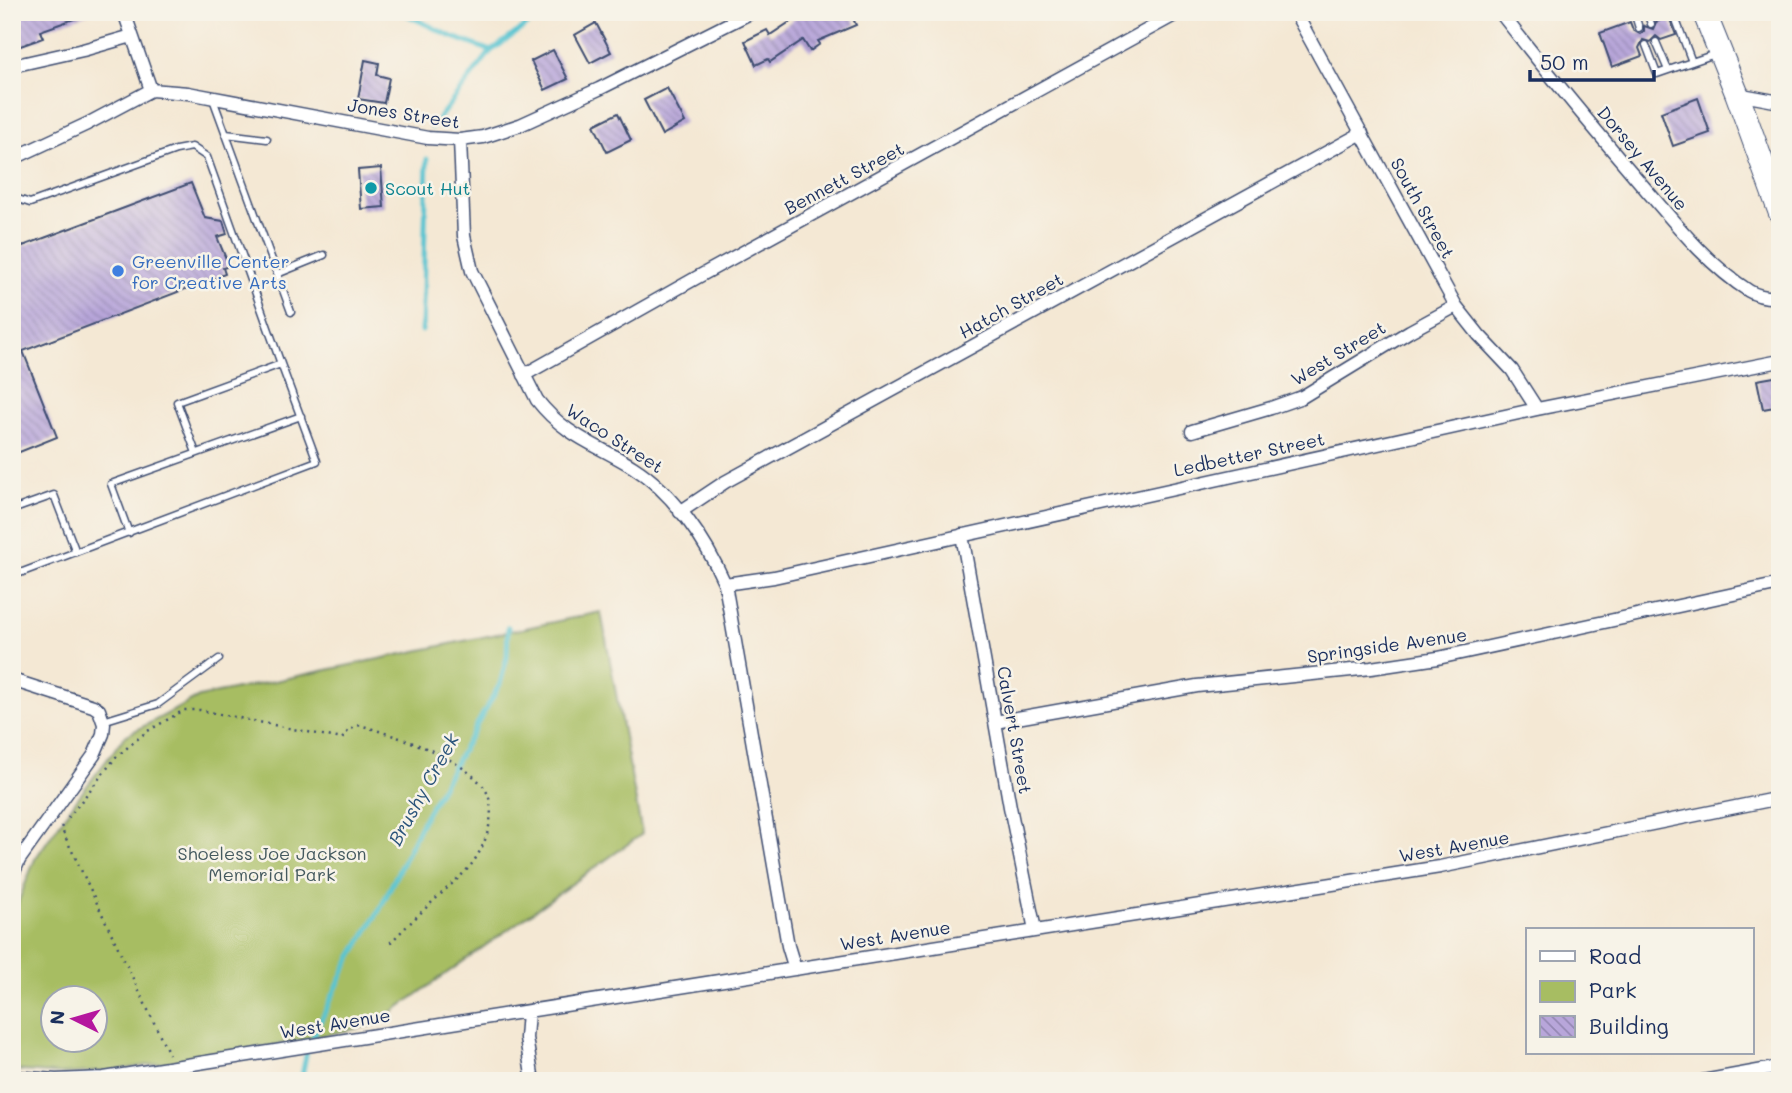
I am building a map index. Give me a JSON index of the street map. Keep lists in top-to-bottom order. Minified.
{"streets":{"street":["Jones Street","Dorsey Avenue","Bennett Street","South Street","Hatch Street","West Street","Waco Street","Ledbetter Street","Springside Avenue","Calvert Street","West Avenue"]},"crossings":[["Jones Street","Waco Street"],["Bennett Street","Waco Street"],["South Street","Hatch Street"],["South Street","West Street"],["South Street","Ledbetter Street"],["Hatch Street","Waco Street"],["Waco Street","Ledbetter Street"],["Waco Street","West Avenue"],["Ledbetter Street","Calvert Street"],["Springside Avenue","Calvert Street"],["Calvert Street","West Avenue"]],"water":["Brushy Creek"],"parks":["Shoeless Joe Jackson Memorial Park"],"places":["Scout Hut","Greenville Center for Creative Arts"],"legend":["Road","Park","Building"],"scale_bar":"50 m","north":"left"}
